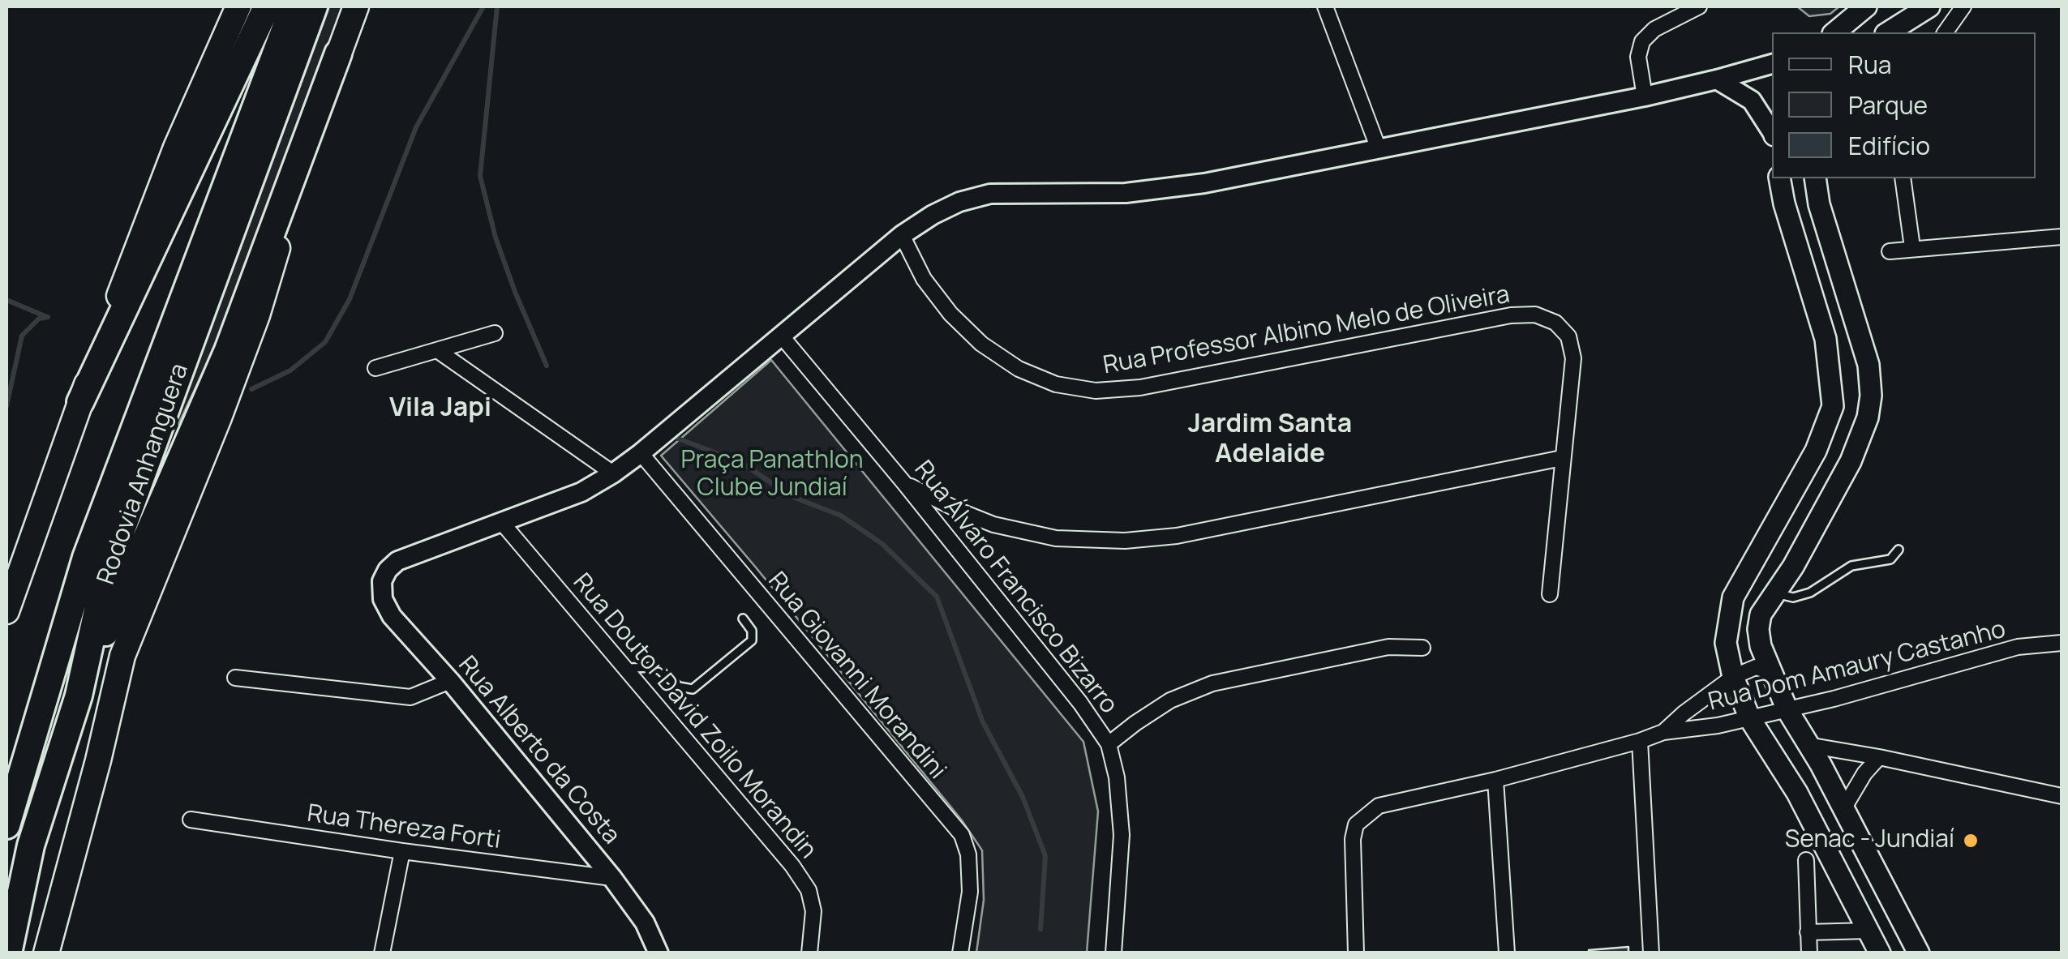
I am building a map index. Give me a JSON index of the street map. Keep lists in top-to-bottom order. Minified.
{"streets":{"highway":["Rodovia Anhanguera"],"street":["Rua Professor Albino Melo de Oliveira","Rua Álvaro Francisco Bizarro","Rua Dom Amaury Castanho","Rua Giovanni Morandini","Rua Doutor David Zoilo Morandin","Rua Alberto da Costa","Rua Thereza Forti"]},"crossings":[["Rua Doutor David Zoilo Morandin","Rua Alberto da Costa"],["Rua Alberto da Costa","Rua Thereza Forti"]],"districts":["Vila Japi","Jardim Santa Adelaide"],"parks":["Praça Panathlon Clube Jundiaí"],"places":["Senac - Jundiaí"],"legend":["Rua","Parque","Edifício"]}
